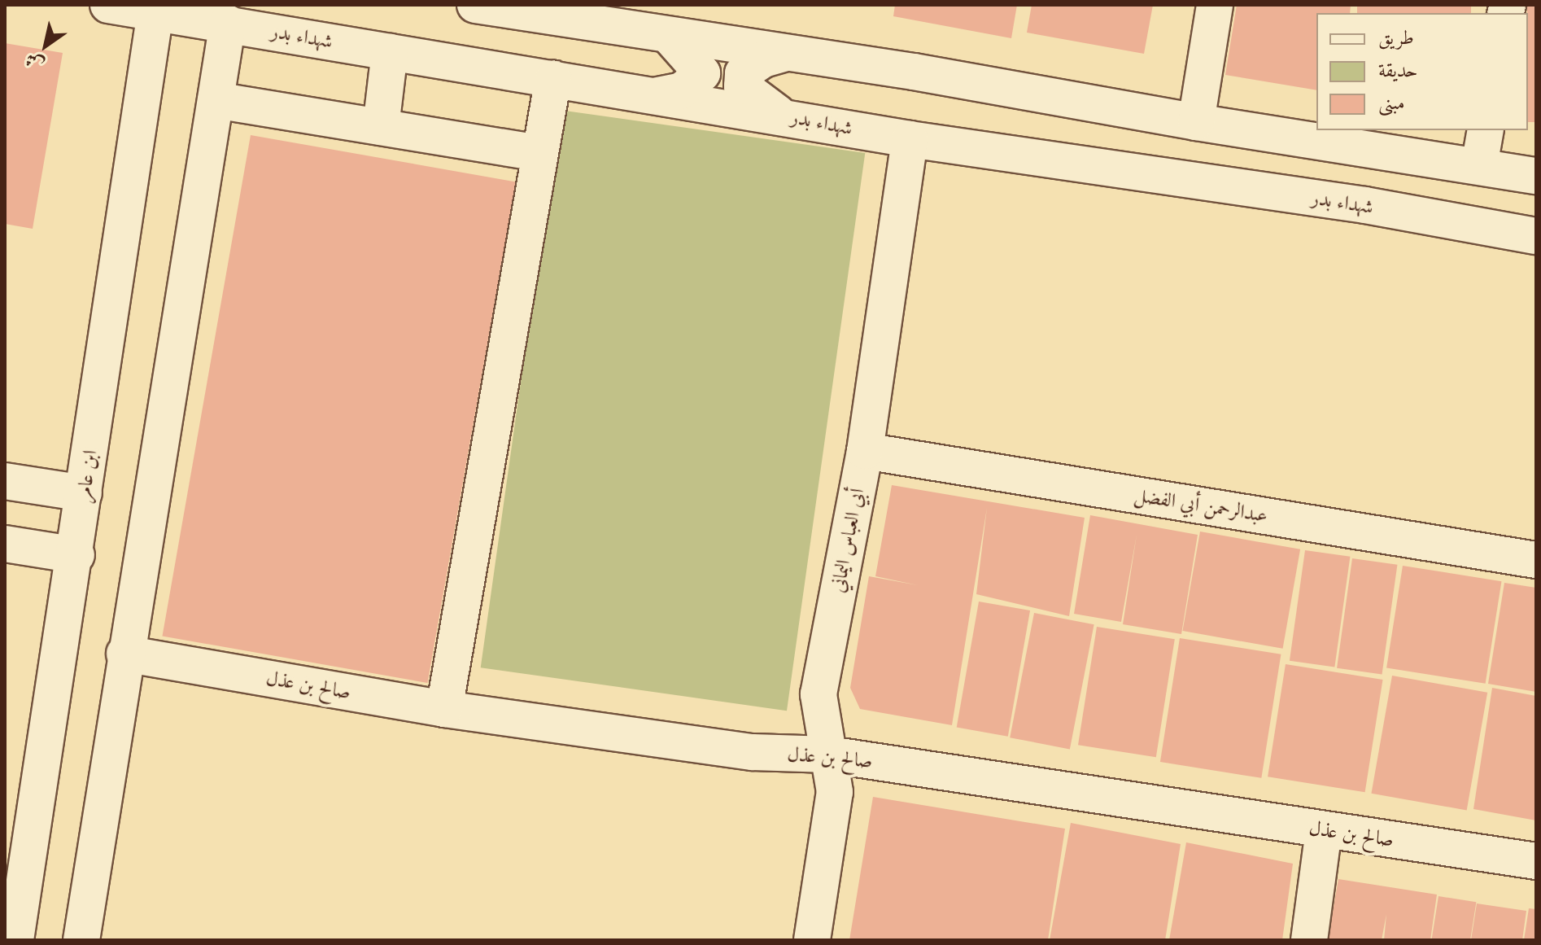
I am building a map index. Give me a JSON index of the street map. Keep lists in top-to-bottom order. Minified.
{"streets":{"street":["شهداء بدر","ابن عامر","عبدالرحمن أبي الفضل","أبي العباس اليماني","صالح بن عذل"]},"crossings":[["شهداء بدر","ابن عامر"],["شهداء بدر","أبي العباس اليماني"],["عبدالرحمن أبي الفضل","أبي العباس اليماني"],["أبي العباس اليماني","صالح بن عذل"]],"legend":["طريق","حديقة","مبنى"],"north":"bottom left"}
